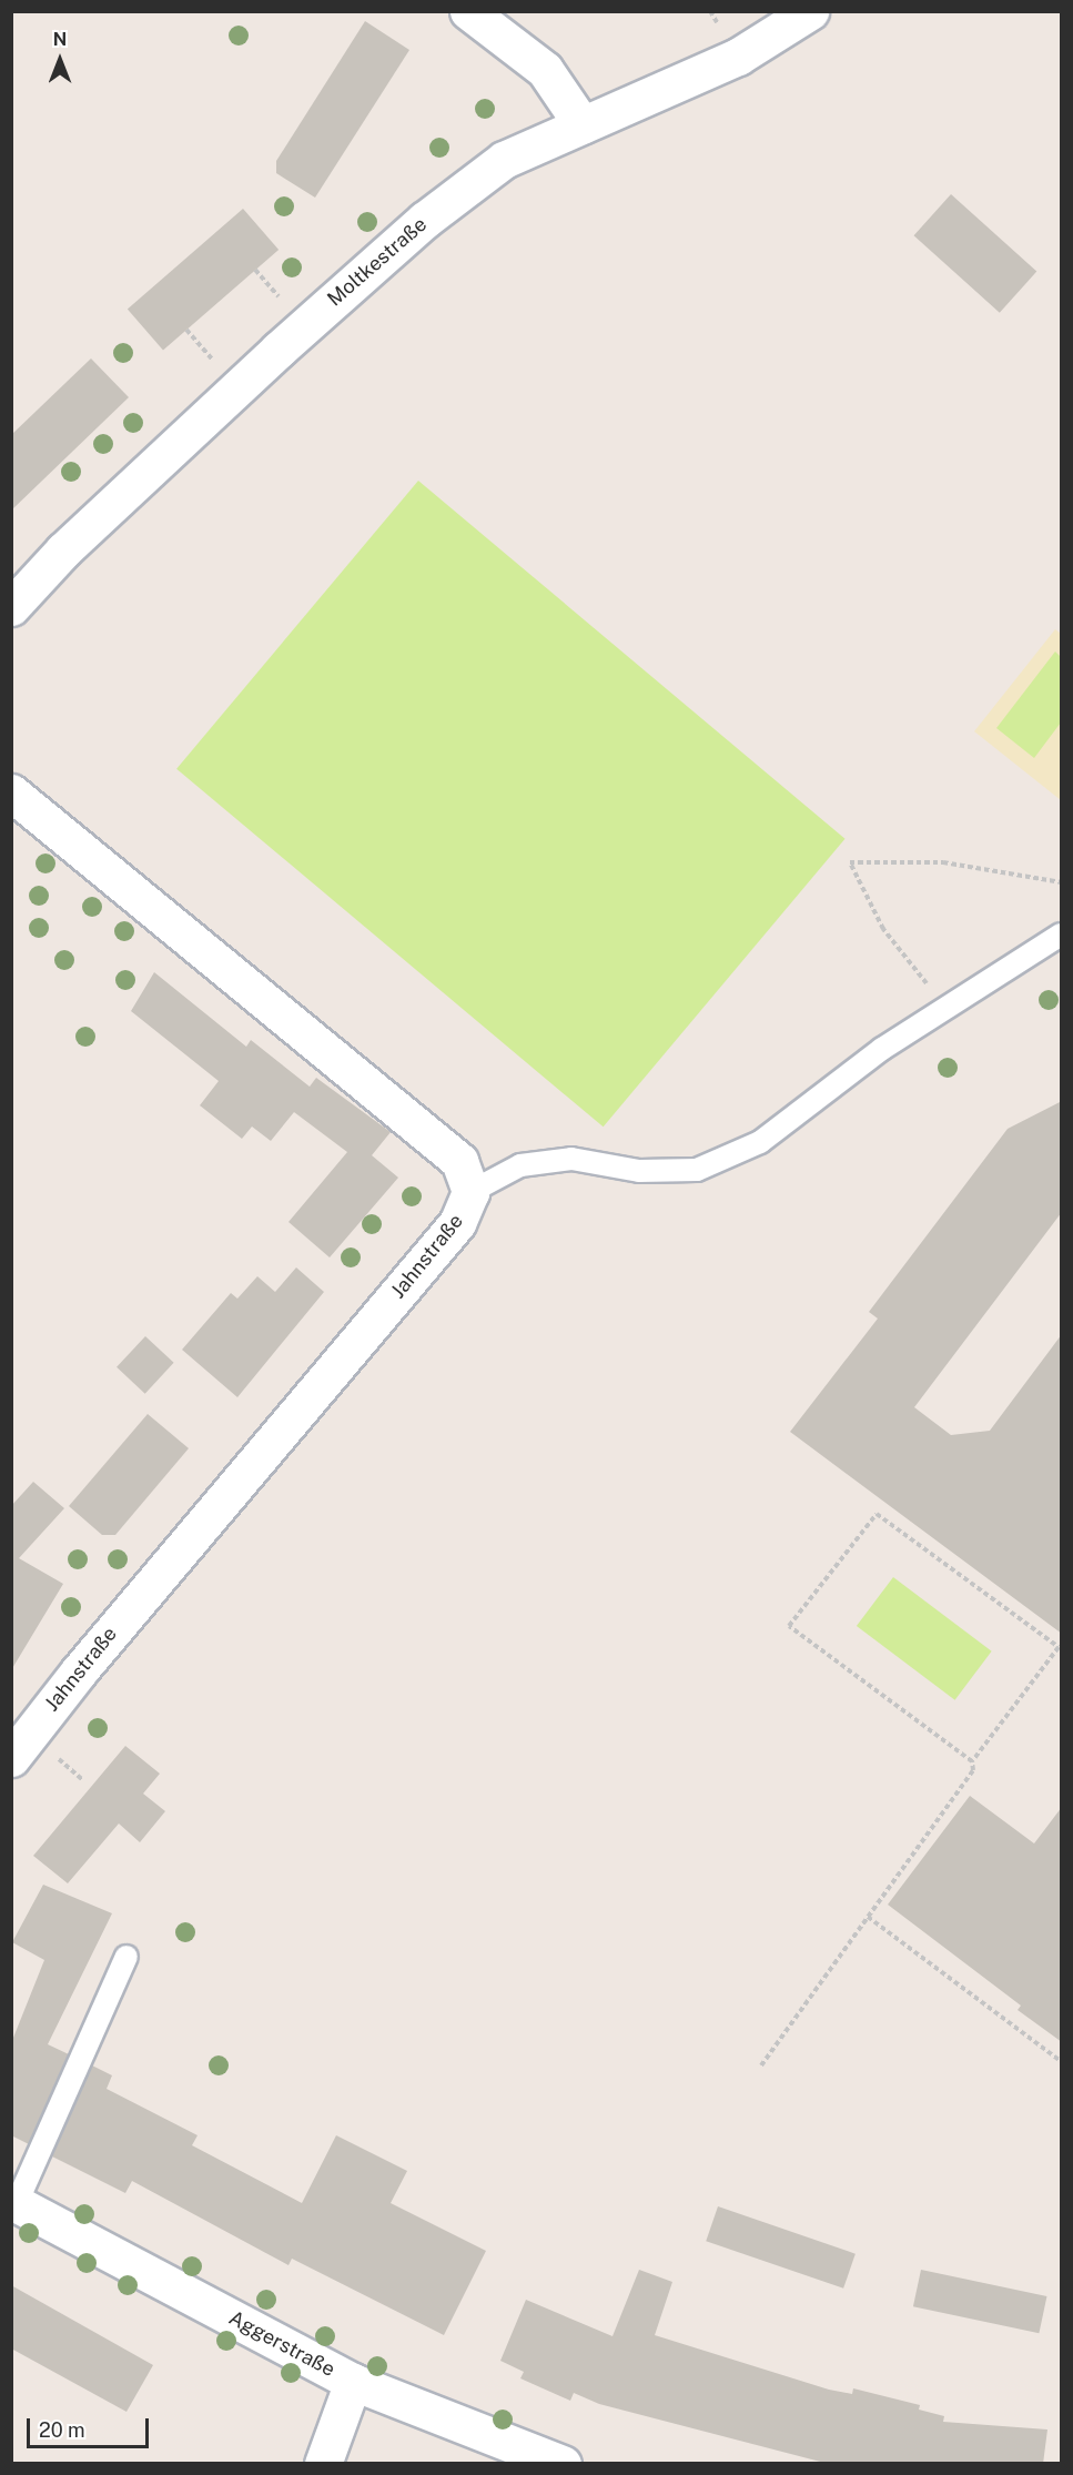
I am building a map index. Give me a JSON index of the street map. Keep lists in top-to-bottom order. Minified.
{"streets":{"street":["Moltkestraße","Jahnstraße","Aggerstraße"]},"scale_bar":"20 m","north":"top"}
